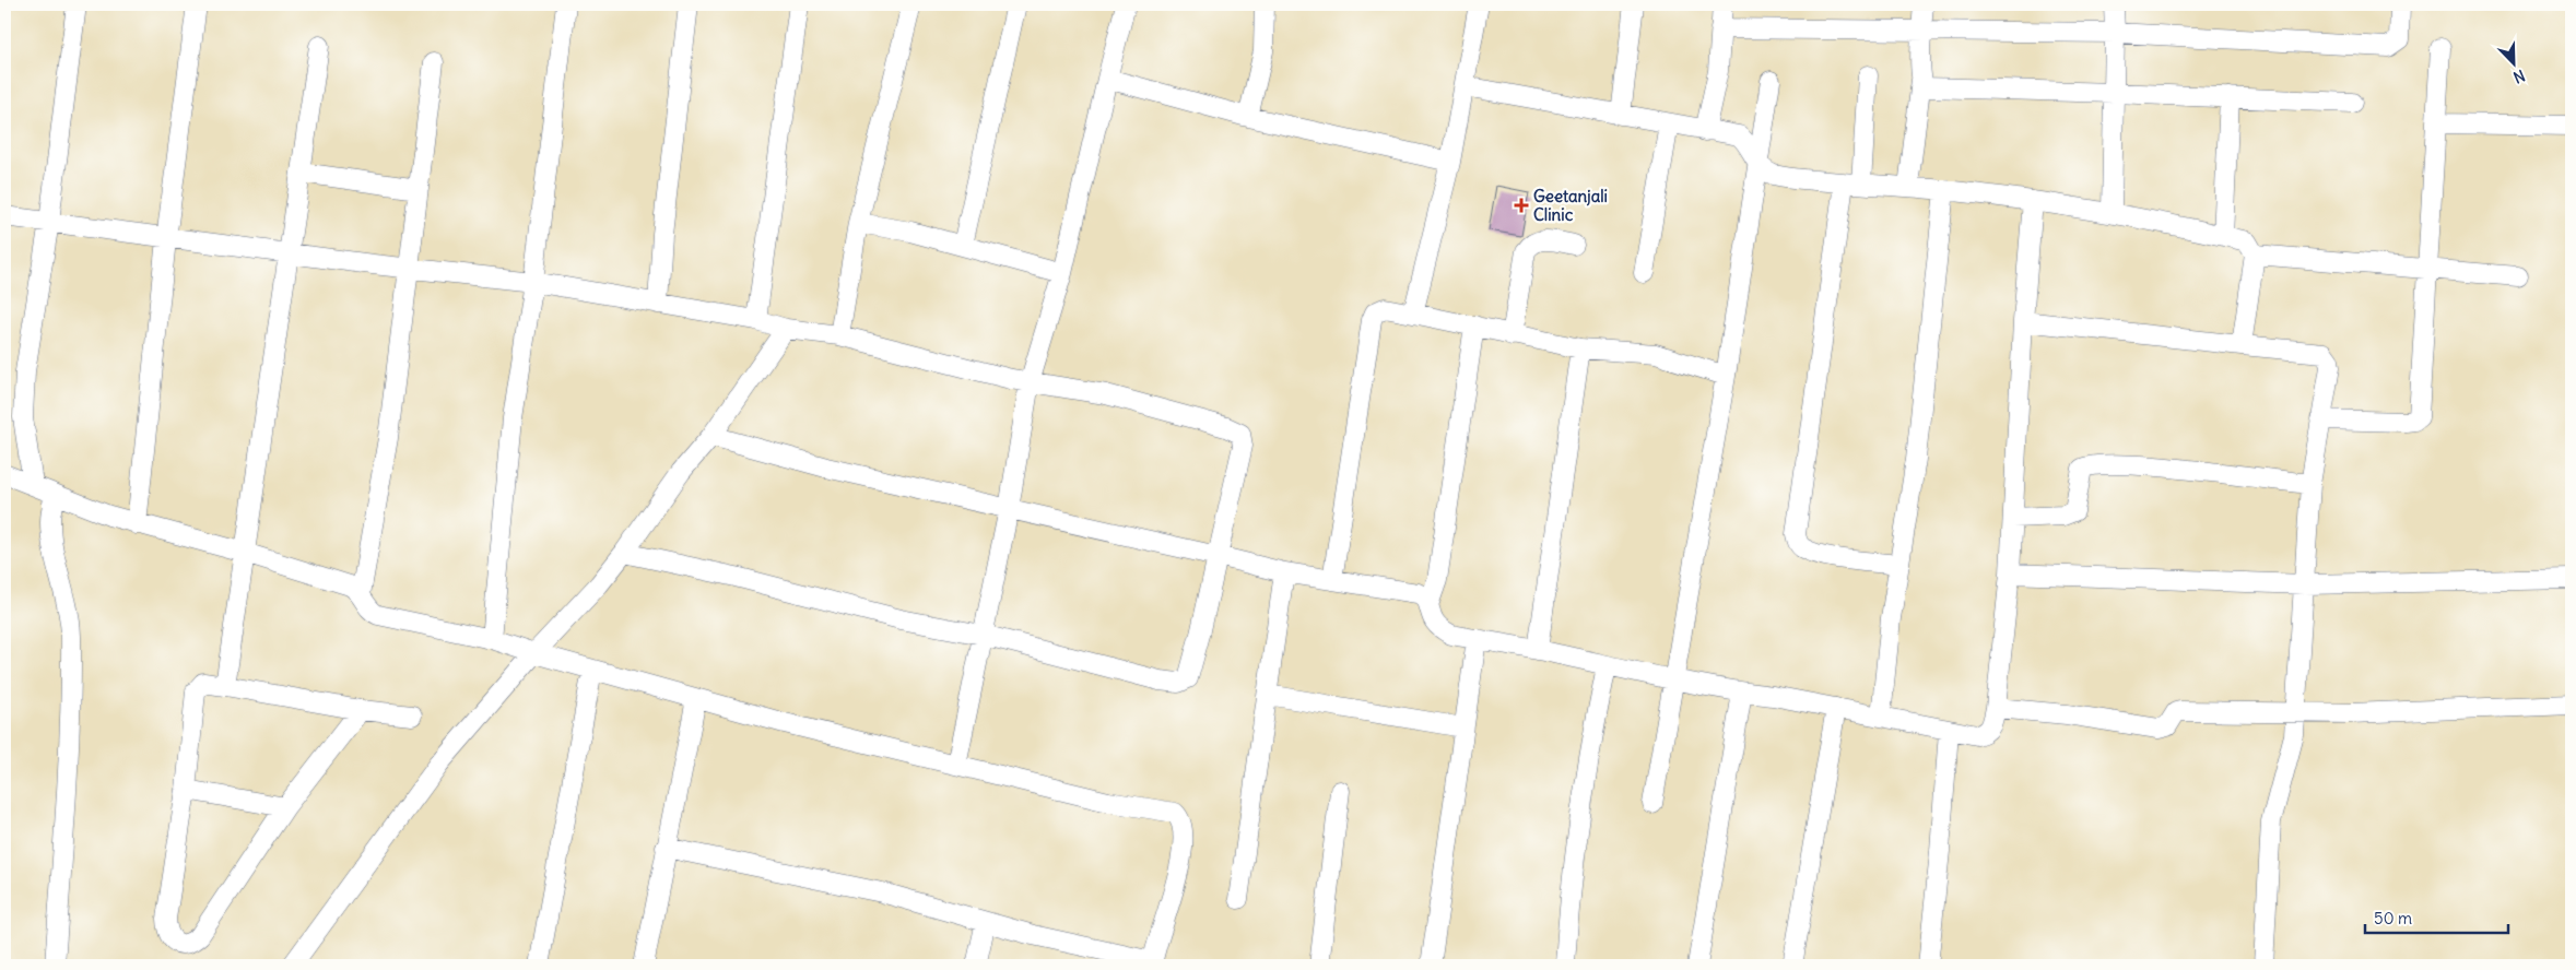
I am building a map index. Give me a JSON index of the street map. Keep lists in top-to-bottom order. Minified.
{"places":{"health":["Geetanjali Clinic"]},"scale_bar":"50 m","north":"bottom right"}
